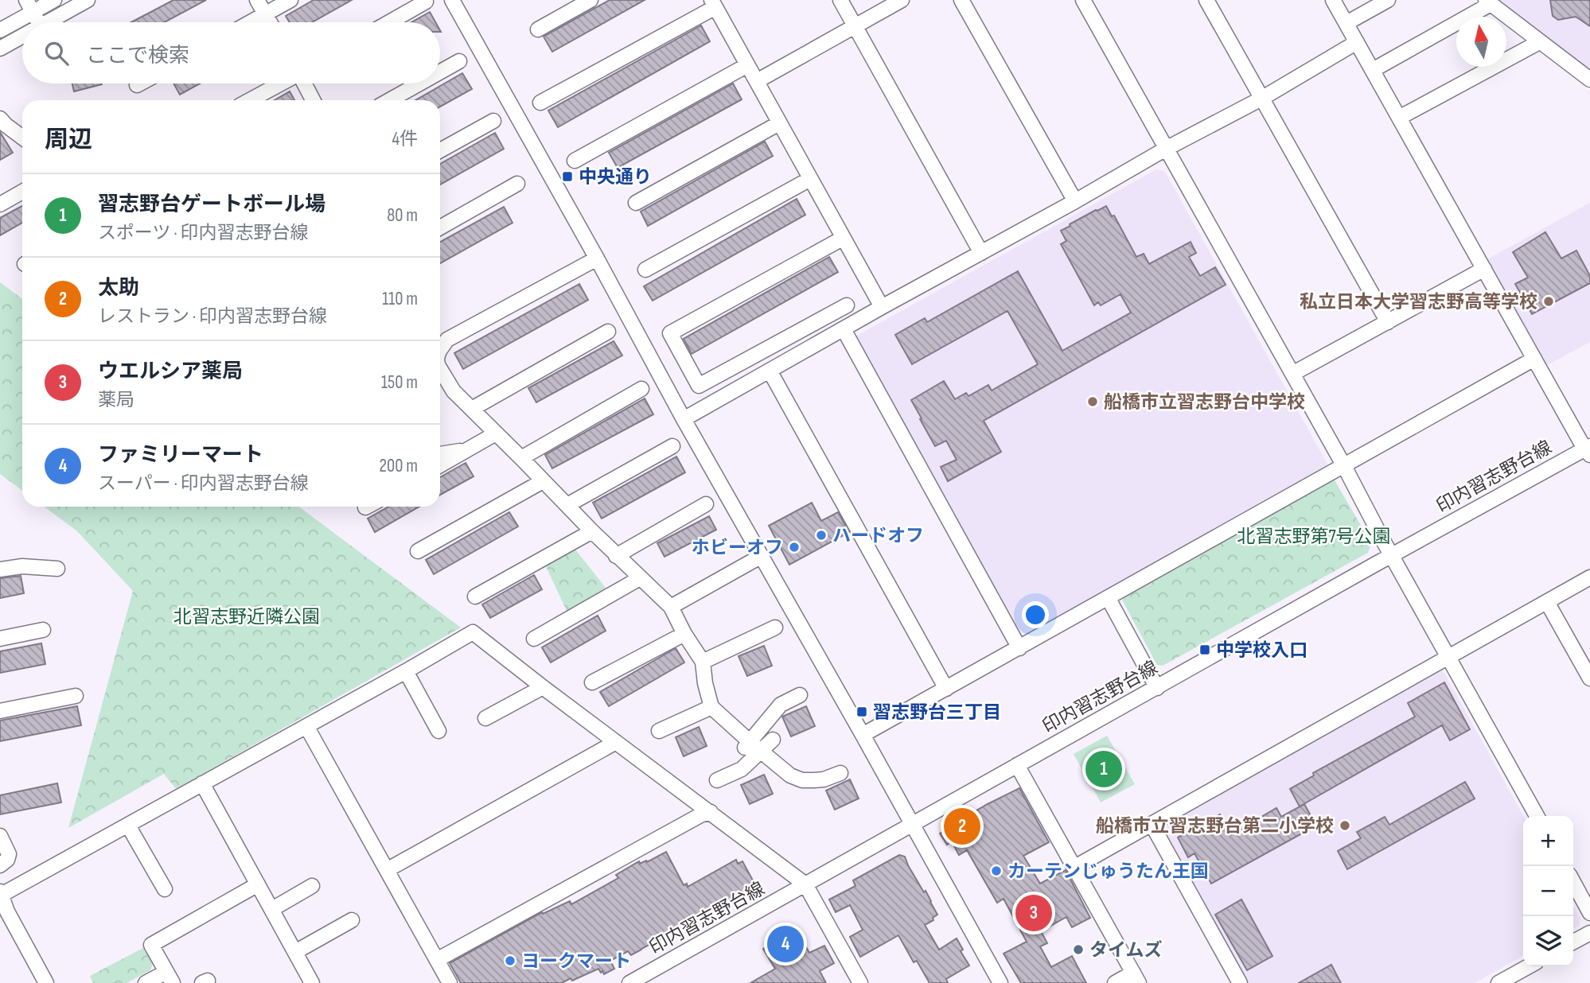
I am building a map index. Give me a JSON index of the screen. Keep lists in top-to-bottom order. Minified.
{"streets":{"street":["印内習志野台線"]},"parks":["北習志野第7号公園","北習志野近隣公園"],"places":{"transit":["中央通り","中学校入口","習志野台三丁目"],"other":["私立日本大学習志野高等学校","船橋市立習志野台中学校","ハードオフ","ホビーオフ","船橋市立習志野台第二小学校","カーテンじゅうたん王国","タイムズ","ヨークマート"]},"north":"top","page":{"search":"ここで検索","heading":["周辺","4件"],"list":[{"mark":"1","name":"習志野台ゲートボール場","note":"スポーツ · 印内習志野台線","value":"80 m"},{"mark":"2","name":"太助","note":"レストラン · 印内習志野台線","value":"110 m"},{"mark":"3","name":"ウエルシア薬局","note":"薬局","value":"150 m"},{"mark":"4","name":"ファミリーマート","note":"スーパー · 印内習志野台線","value":"200 m"}],"pins":["1","2","3","4"],"map_buttons":["+","−"]}}
